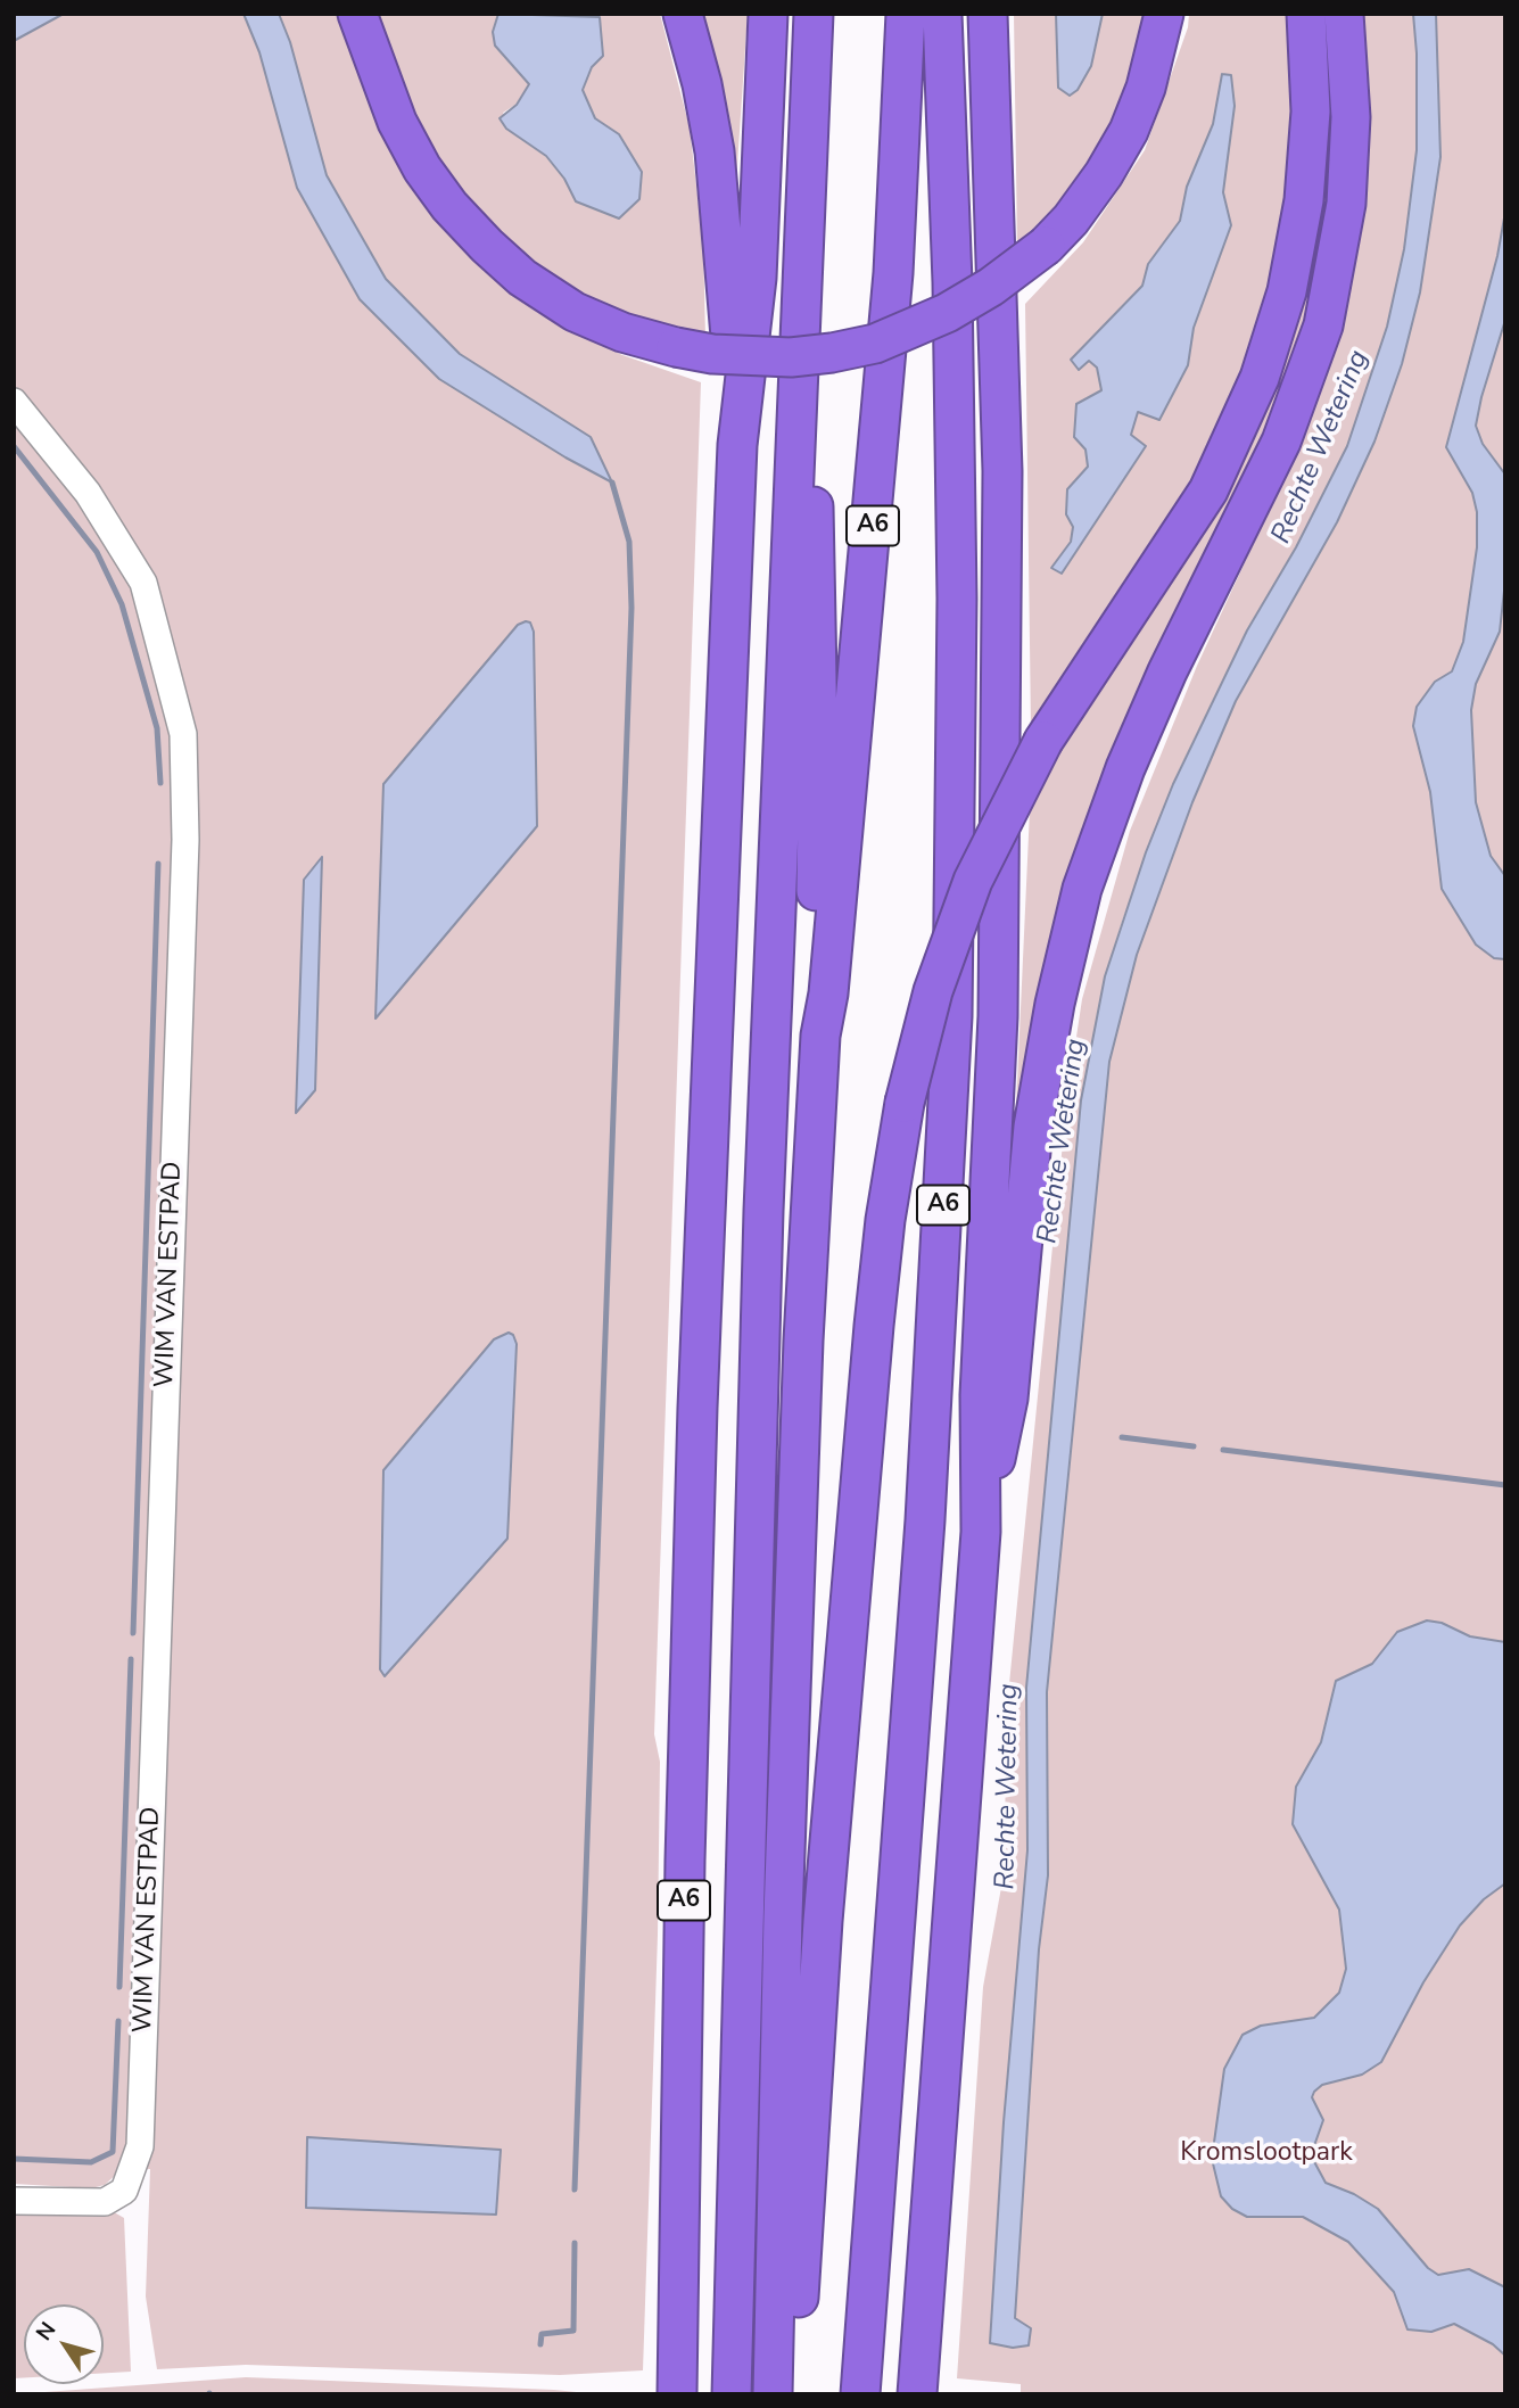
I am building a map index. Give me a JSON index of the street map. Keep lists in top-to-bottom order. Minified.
{"streets":{"highway":["A6"],"street":["WIM VAN ESTPAD"]},"water":["Rechte Wetering"],"parks":["Kromslootpark"],"north":"top left"}
